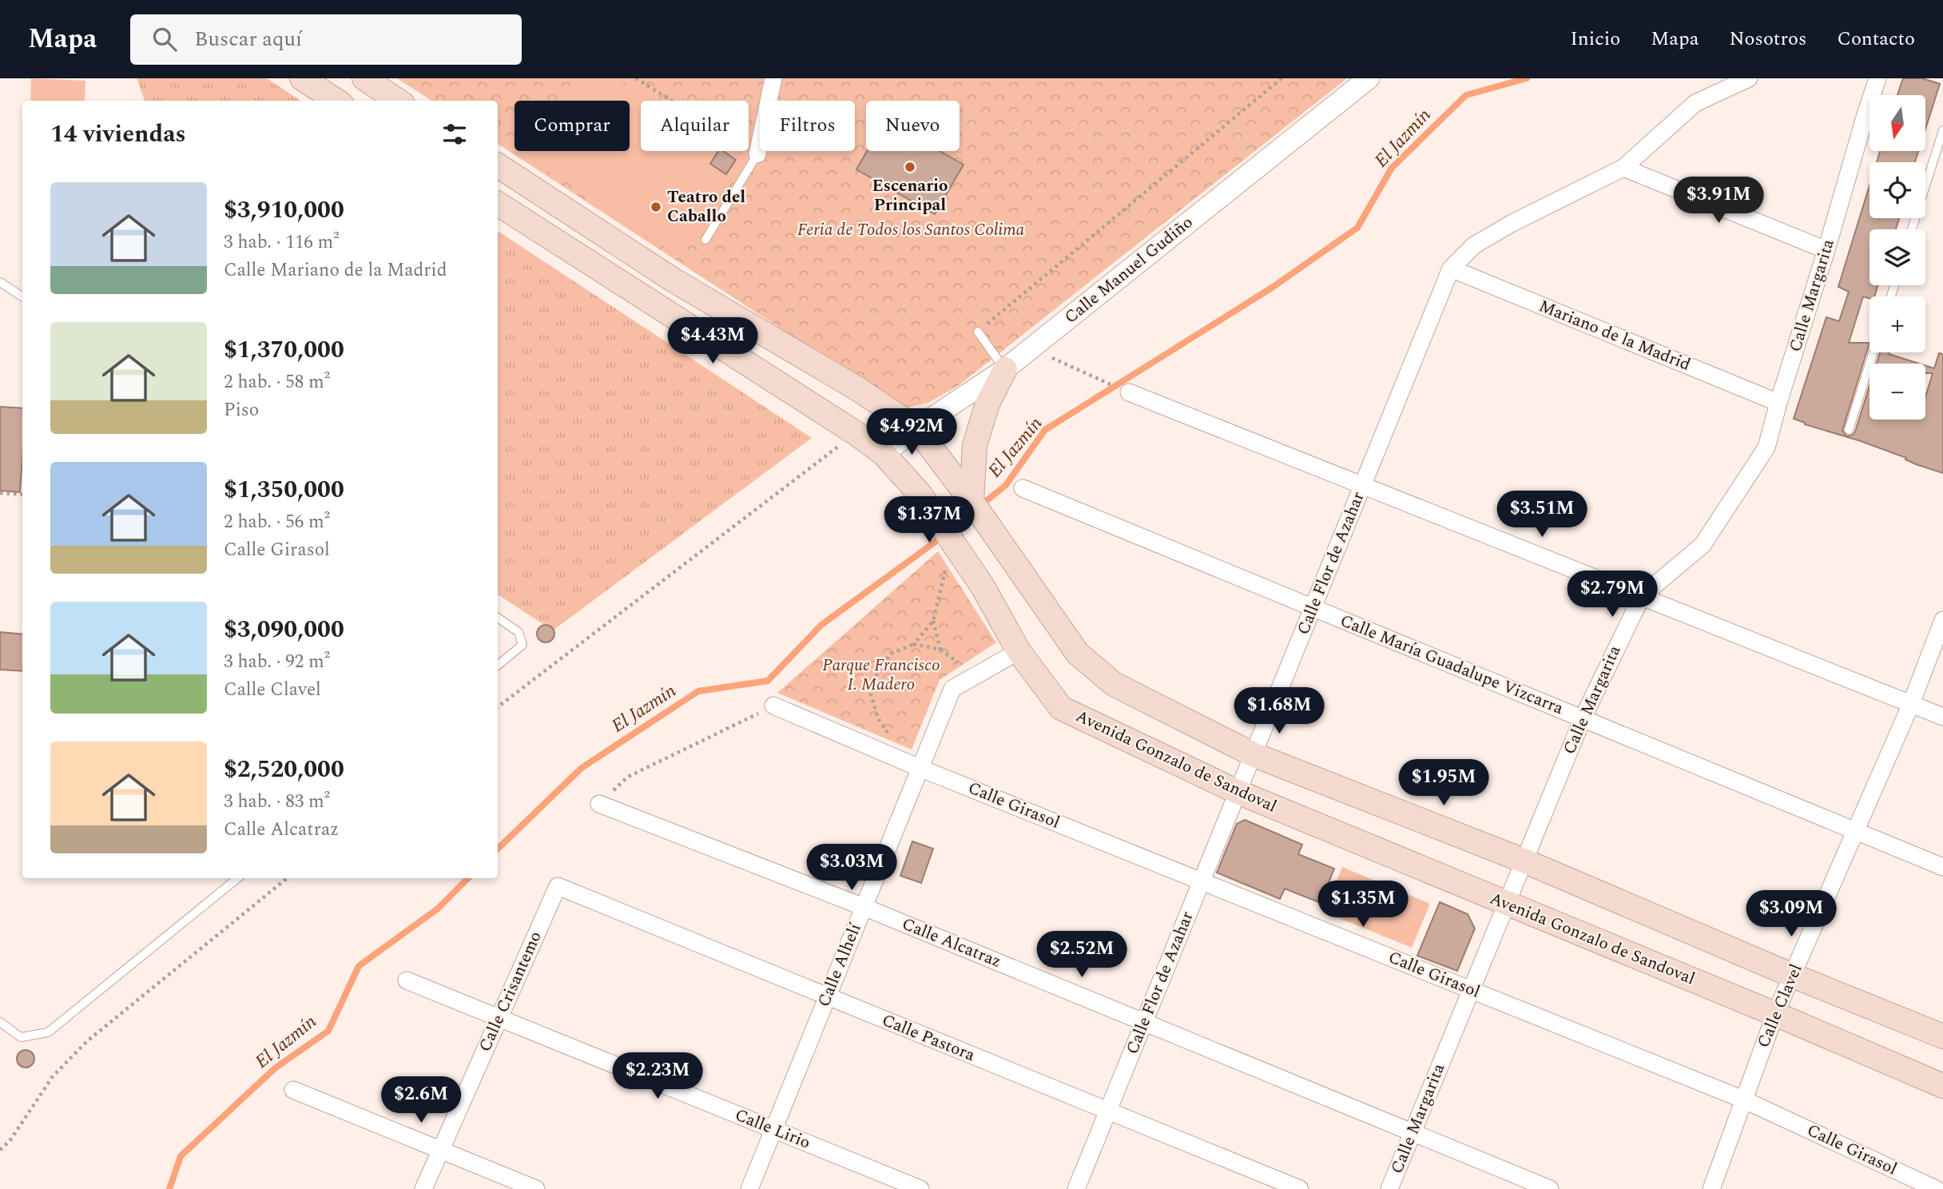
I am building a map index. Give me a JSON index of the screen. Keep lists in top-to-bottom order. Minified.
{"streets":{"main road":["Avenida Gonzalo de Sandoval"],"street":["Calle Manuel Gudiño","Calle Margarita","Mariano de la Madrid","Calle Flor de Azahar","Calle María Guadalupe Vizcarra","Calle Girasol","Calle Alcatraz","Calle Alhelí","Calle Crisantemo","Calle Clavel","Calle Pastora","Calle Lirio"]},"crossings":[["Calle Manuel Gudiño","Avenida Gonzalo de Sandoval"],["Calle Margarita","Mariano de la Madrid"],["Calle Margarita","Calle María Guadalupe Vizcarra"],["Calle Margarita","Avenida Gonzalo de Sandoval"],["Calle Margarita","Calle Girasol"],["Calle Margarita","Calle Alcatraz"],["Mariano de la Madrid","Calle Flor de Azahar"],["Calle Flor de Azahar","Calle María Guadalupe Vizcarra"],["Calle Flor de Azahar","Avenida Gonzalo de Sandoval"],["Calle Flor de Azahar","Calle Girasol"],["Calle Flor de Azahar","Calle Alcatraz"],["Calle Flor de Azahar","Calle Pastora"],["Calle María Guadalupe Vizcarra","Calle Clavel"],["Avenida Gonzalo de Sandoval","Calle Alhelí"],["Avenida Gonzalo de Sandoval","Calle Clavel"],["Calle Girasol","Calle Alhelí"],["Calle Girasol","Calle Clavel"],["Calle Alcatraz","Calle Alhelí"],["Calle Alhelí","Calle Pastora"],["Calle Alhelí","Calle Lirio"],["Calle Crisantemo","Calle Pastora"],["Calle Crisantemo","Calle Lirio"]],"water":["El Jazmín"],"parks":["Feria de Todos los Santos Colima","Parque Francisco I. Madero"],"places":["Escenario Principal","Teatro del Caballo"],"north":"bottom","page":{"header":"Mapa","search":"Buscar aquí","nav":["Inicio","Mapa","Nosotros","Contacto"],"map_buttons":["+","−"],"chip":["Comprar","Alquilar","Filtros","Nuevo"],"heading":"14 viviendas","list":[{"name":"$3,910,000","note":"3 hab. · 116 m² · Calle Mariano de la Madrid"},{"name":"$1,370,000","note":"2 hab. · 58 m² · Piso"},{"name":"$1,350,000","note":"2 hab. · 56 m² · Calle Girasol"},{"name":"$3,090,000","note":"3 hab. · 92 m² · Calle Clavel"},{"name":"$2,520,000","note":"3 hab. · 83 m² · Calle Alcatraz"}],"price":["$3.91M","$4.43M","$4.92M","$3.51M","$1.37M","$2.79M","$1.68M","$1.95M","$3.03M","$1.35M","$3.09M","$2.52M","$2.23M","$2.6M"]}}
